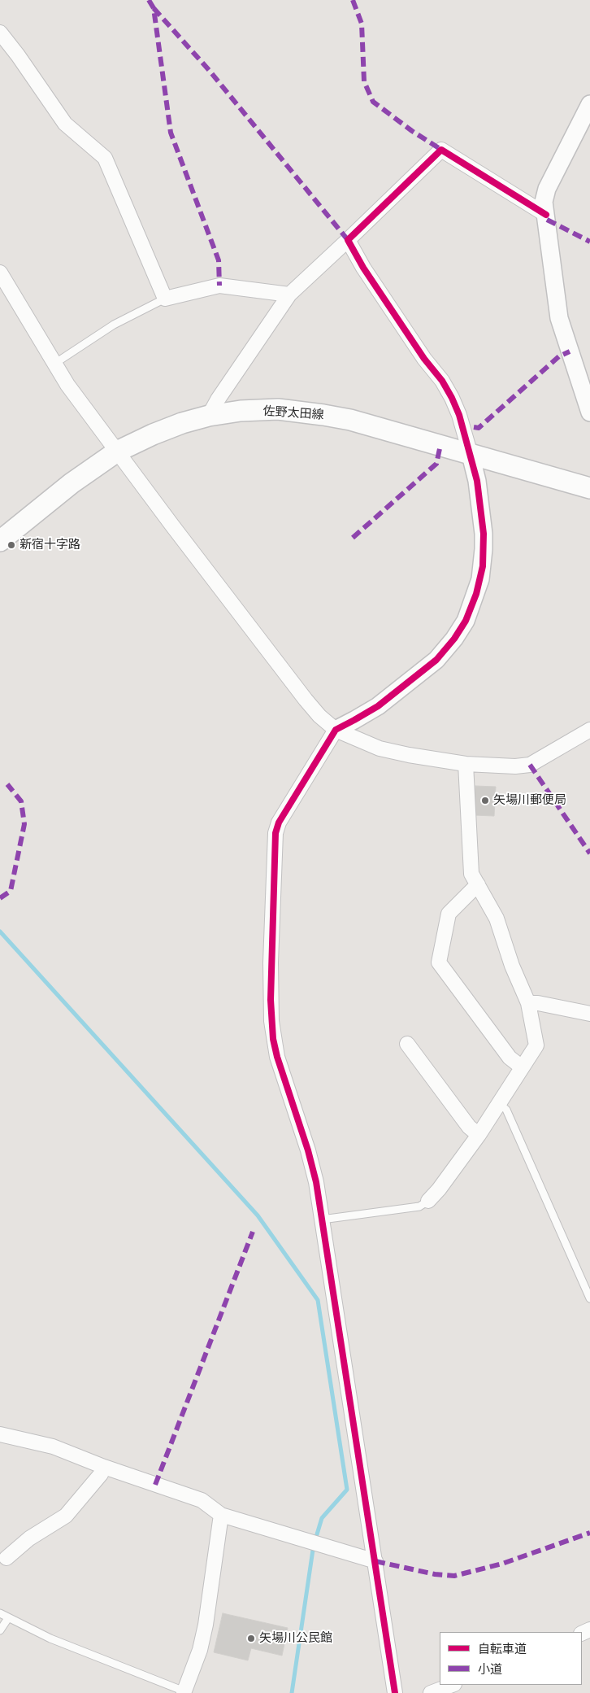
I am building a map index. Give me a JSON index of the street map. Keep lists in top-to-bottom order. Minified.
{"streets":{"main road":["佐野太田線"]},"places":["新宿十字路","矢場川郵便局","矢場川公民館"],"legend":["自転車道","小道"]}
